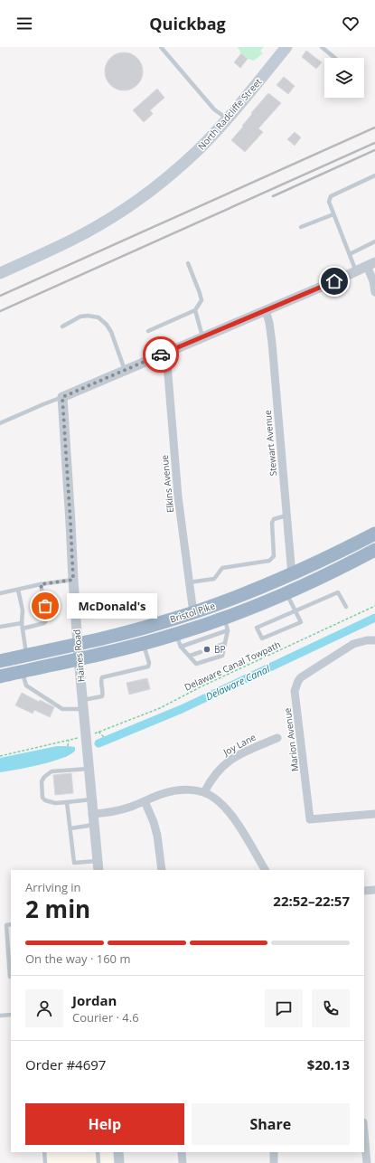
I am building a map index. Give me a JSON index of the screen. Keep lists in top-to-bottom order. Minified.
{"streets":{"highway":["Bristol Pike"],"main road":["North Radcliffe Street"],"street":["Stewart Avenue","Elkins Avenue","Haines Road","Marion Avenue","Joy Lane"],"path":["Delaware Canal Towpath"]},"crossings":[["Stewart Avenue","Bristol Pike"],["Elkins Avenue","Bristol Pike"],["Bristol Pike","Haines Road"]],"water":["Delaware Canal"],"places":["McDonald's","BP"],"page":{"header":"Quickbag","bubble":"McDonald's","heading":["2 min","Arriving in","22:52–22:57"],"panel":["Jordan","Courier · 4.6","Order #4697","$20.13"],"bar":"On the way · 160 m","buttons":["Help","Share"]}}
